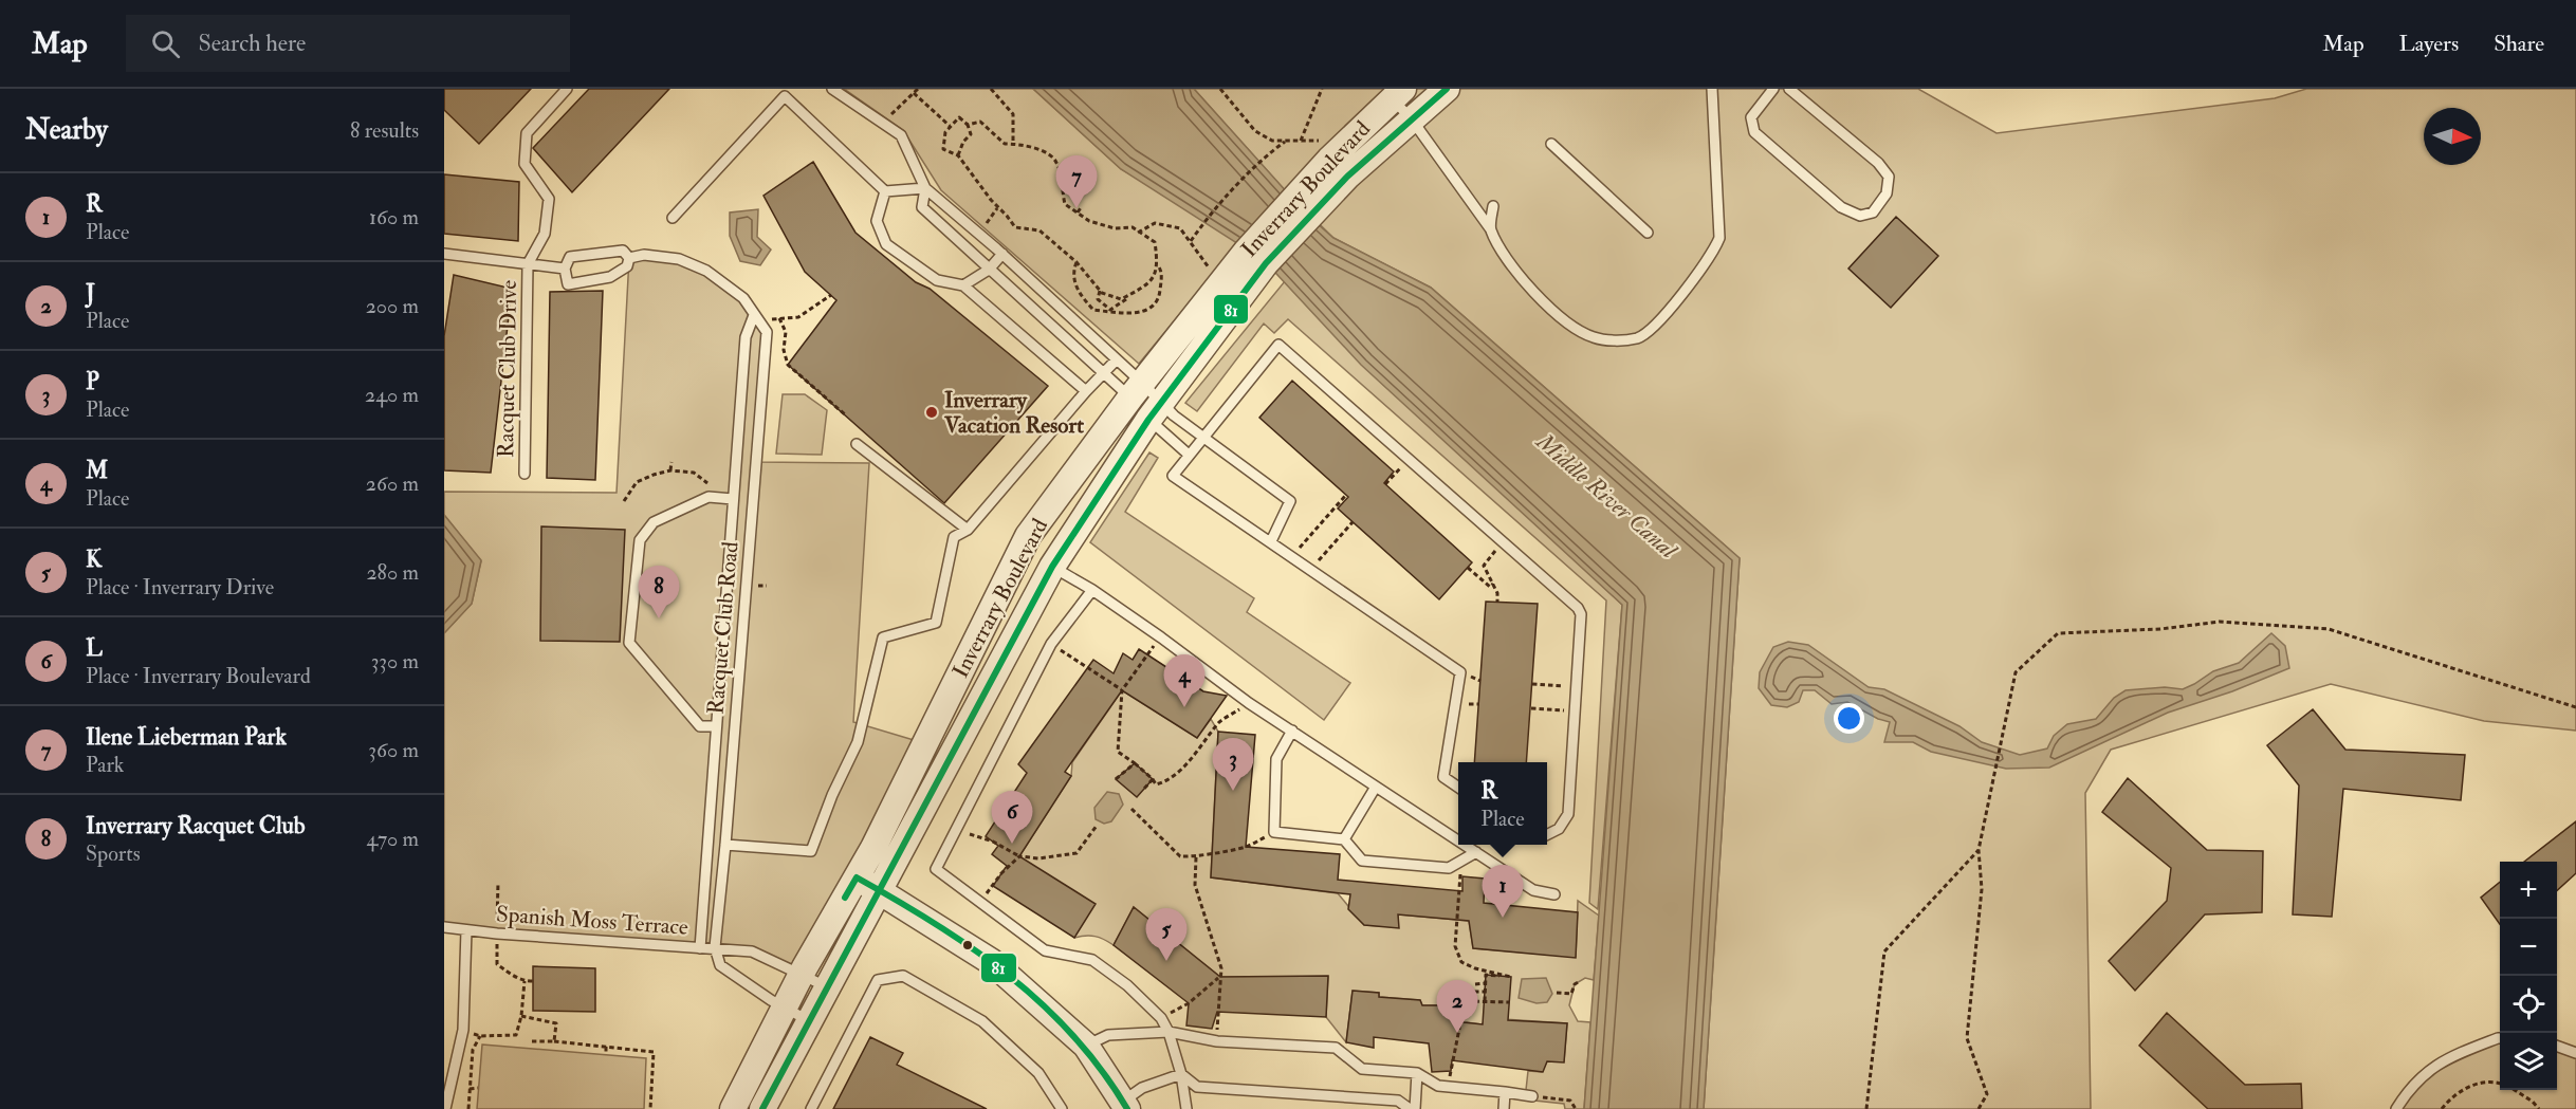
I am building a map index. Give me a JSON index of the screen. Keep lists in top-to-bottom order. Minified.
{"streets":{"street":["Inverrary Boulevard"],"lane":["Racquet Club Drive","Racquet Club Road","Spanish Moss Terrace"]},"crossings":[["Inverrary Boulevard","Spanish Moss Terrace"],["Racquet Club Road","Spanish Moss Terrace"]],"water":["Middle River Canal"],"places":["Inverrary Vacation Resort"],"lines":["transit line 81"],"north":"right","page":{"header":"Map","search":"Search here","nav":["Map","Layers","Share"],"heading":["Nearby","8 results"],"pins":["7","8","4","3","6","1","5","2"],"list":[{"mark":"1","name":"R","note":"Place","value":"160 m"},{"mark":"2","name":"J","note":"Place","value":"200 m"},{"mark":"3","name":"P","note":"Place","value":"240 m"},{"mark":"4","name":"M","note":"Place","value":"260 m"},{"mark":"5","name":"K","note":"Place · Inverrary Drive","value":"280 m"},{"mark":"6","name":"L","note":"Place · Inverrary Boulevard","value":"330 m"},{"mark":"7","name":"Ilene Lieberman Park","note":"Park","value":"360 m"},{"mark":"8","name":"Inverrary Racquet Club","note":"Sports","value":"470 m"}],"popup":["R","Place"],"map_buttons":["+","−"]}}
